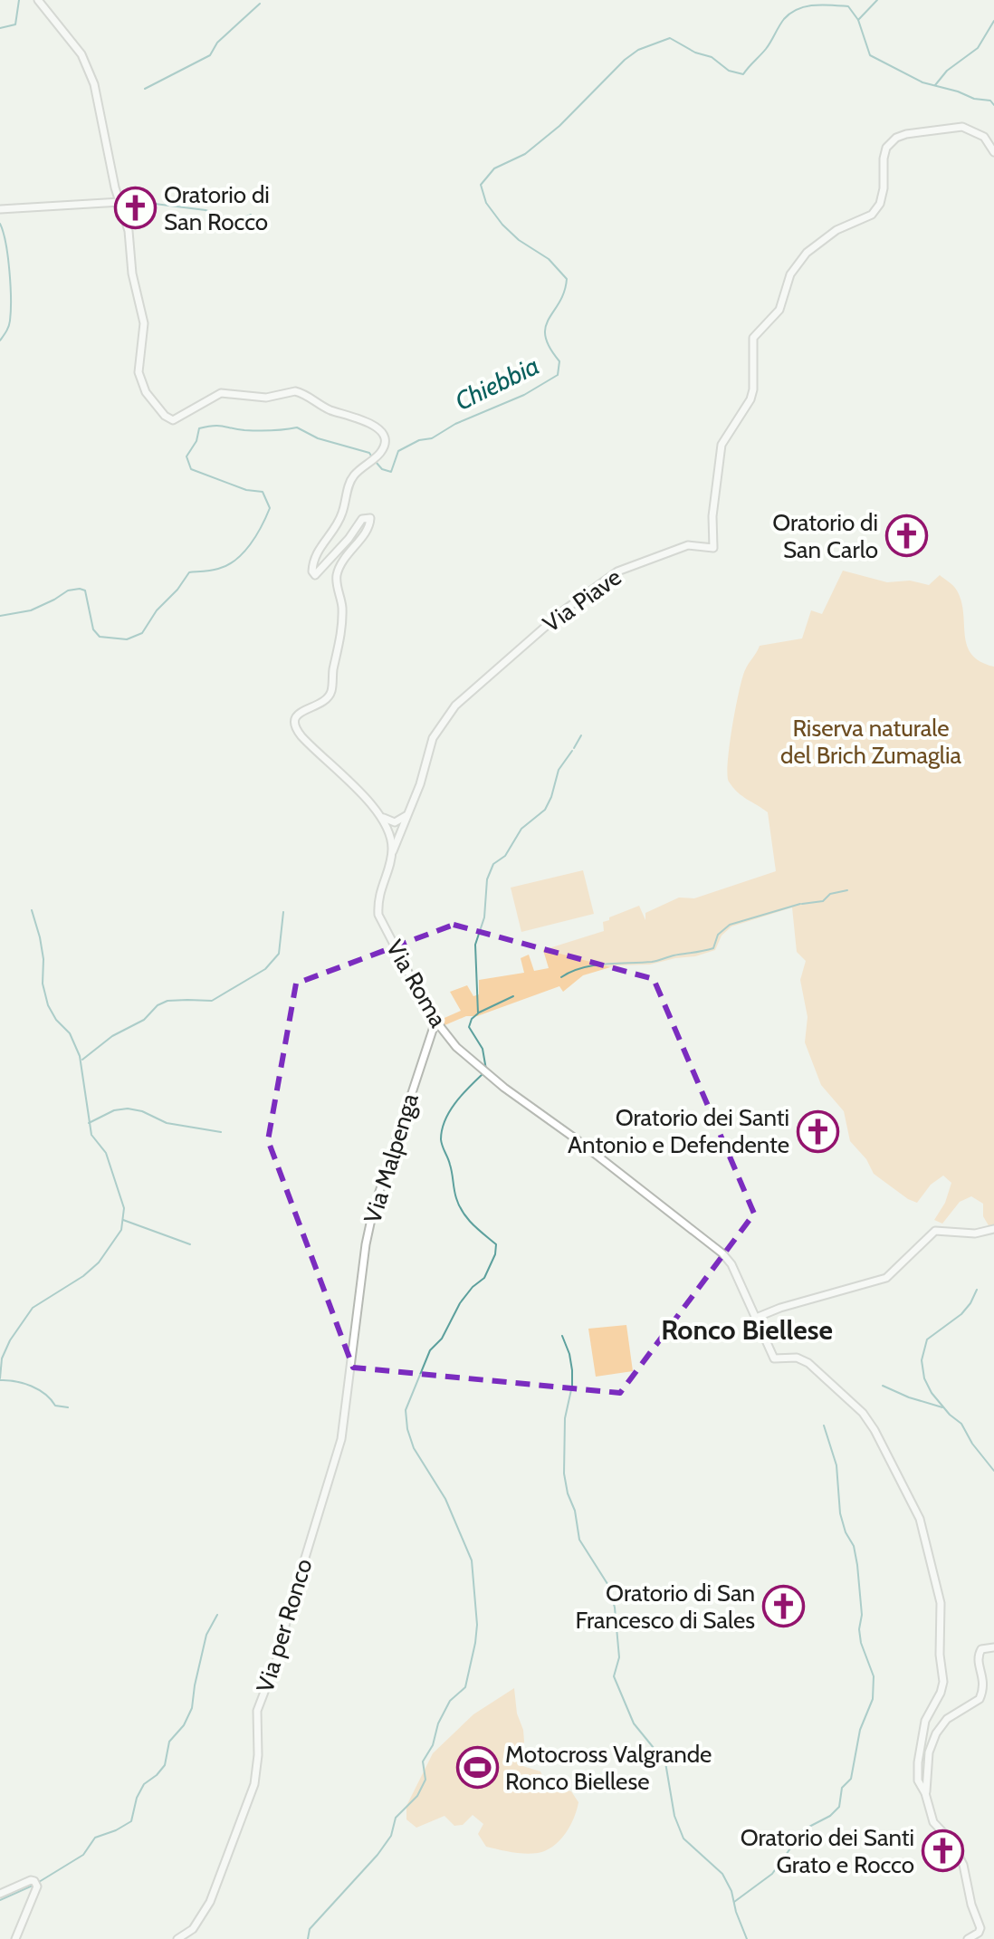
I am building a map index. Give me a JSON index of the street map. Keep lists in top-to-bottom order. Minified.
{"streets":{"street":["Via Piave","Via Roma","Via Malpenga","Via per Ronco"]},"crossings":[["Via Piave","Via Roma"],["Via Roma","Via Malpenga"],["Via Malpenga","Via per Ronco"]],"districts":["Ronco Biellese"],"water":["Chiebbia"],"parks":["Riserva naturale del Brich Zumaglia"],"places":{"church":["Oratorio di San Rocco","Oratorio di San Carlo","Oratorio dei Santi Antonio e Defendente","Oratorio di San Francesco di Sales","Oratorio dei Santi Grato e Rocco"],"sports":["Motocross Valgrande Ronco Biellese"]}}
